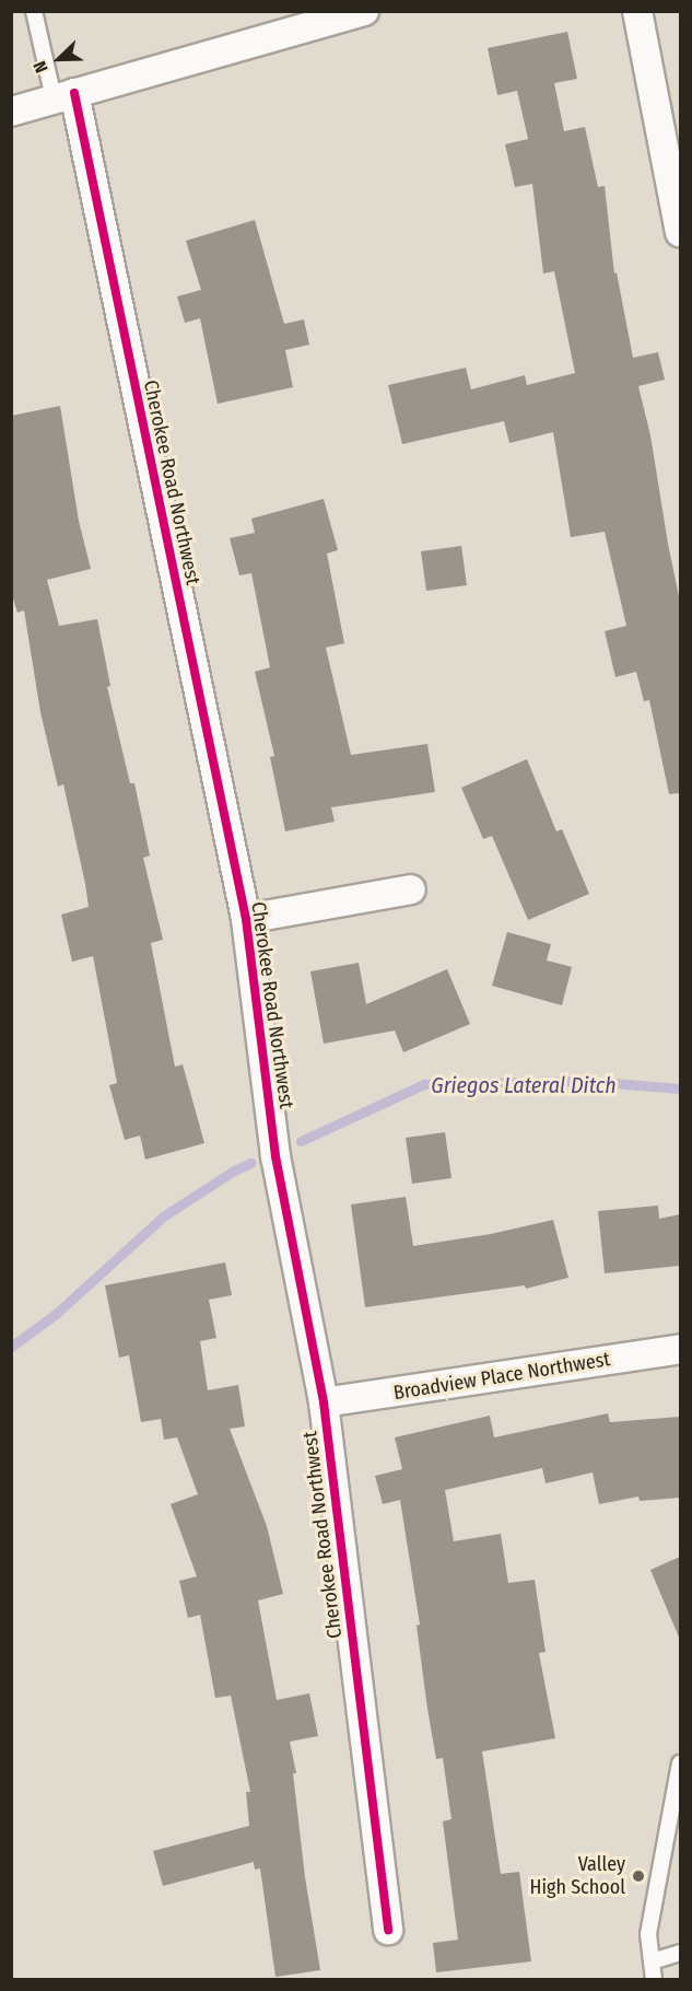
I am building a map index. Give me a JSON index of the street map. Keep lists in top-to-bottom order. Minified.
{"streets":{"street":["Cherokee Road Northwest","Broadview Place Northwest"]},"crossings":[["Cherokee Road Northwest","Broadview Place Northwest"]],"water":["Griegos Lateral Ditch"],"places":["Valley High School"],"north":"bottom left"}
